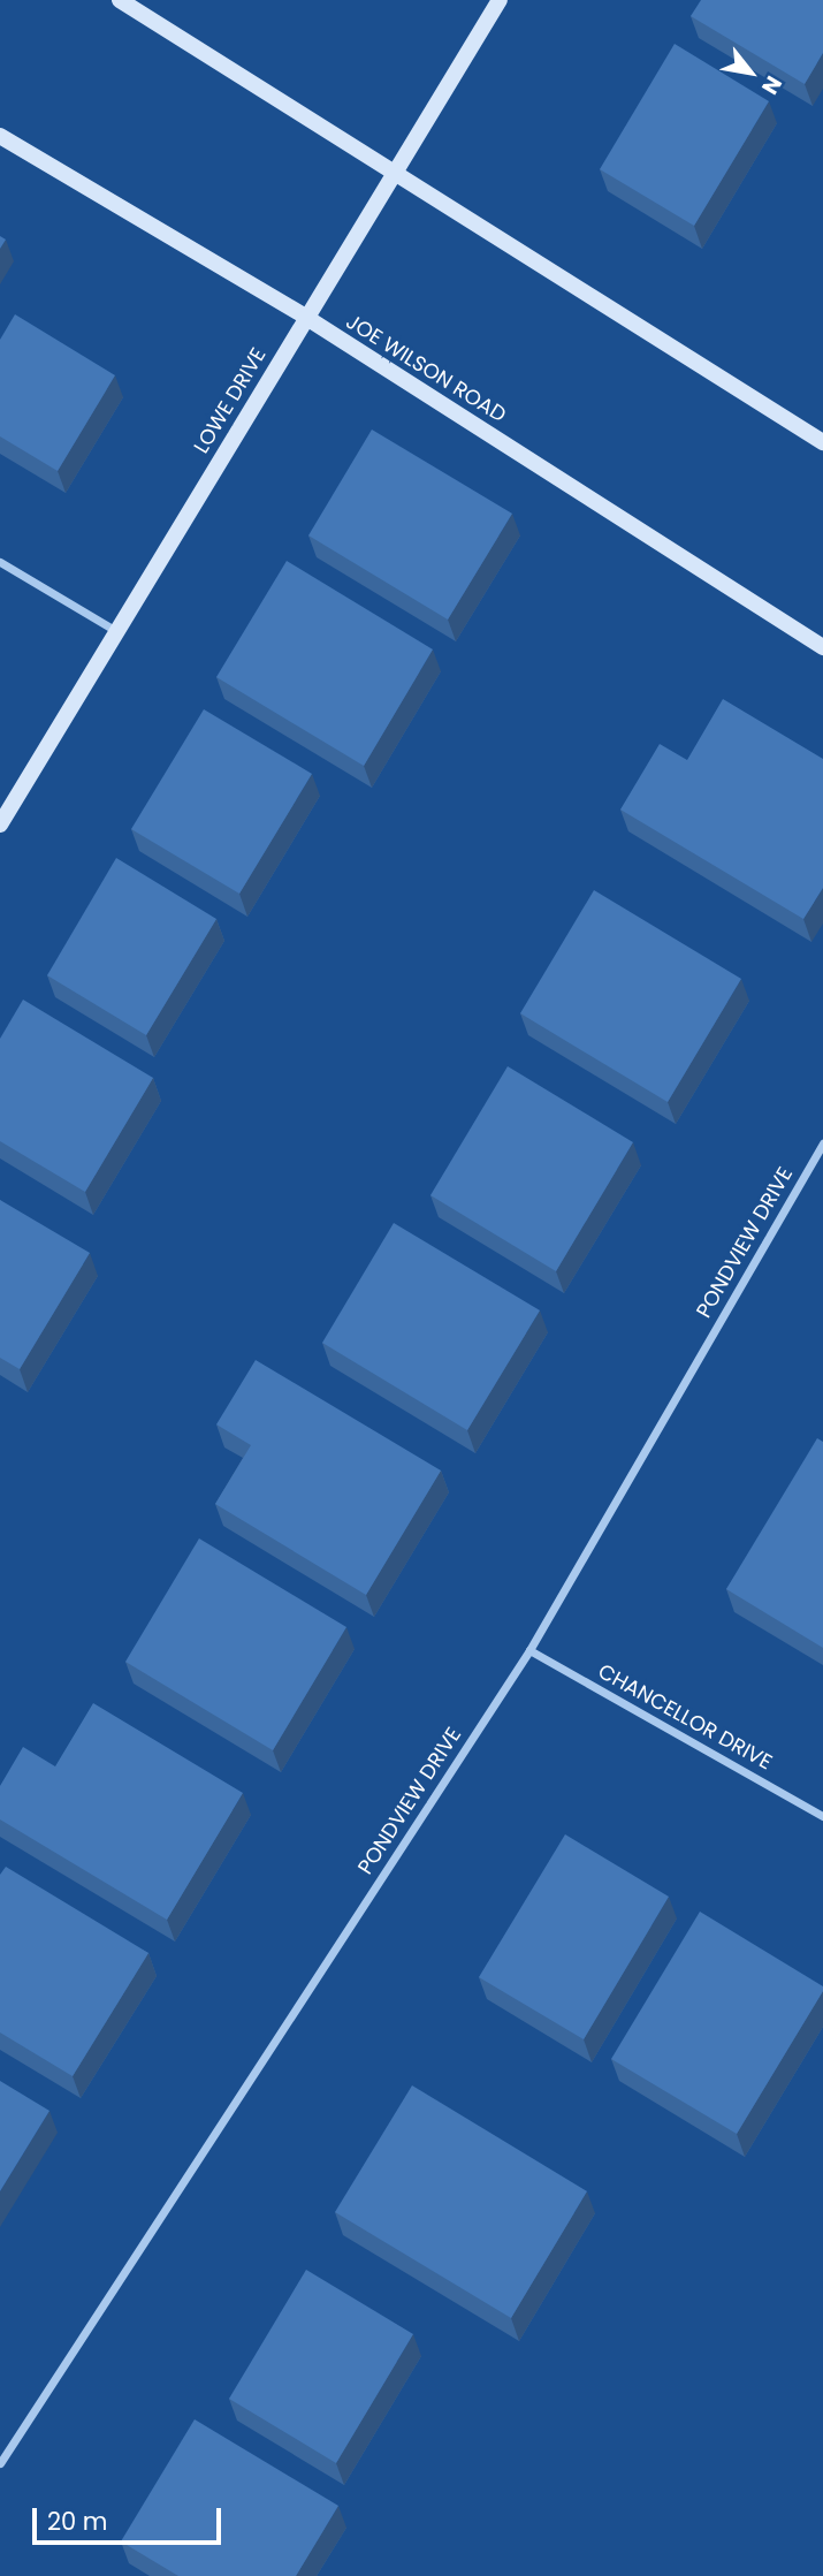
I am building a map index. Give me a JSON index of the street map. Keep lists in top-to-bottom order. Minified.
{"streets":{"main road":["JOE WILSON ROAD","LOWE DRIVE"],"street":["PONDVIEW DRIVE","CHANCELLOR DRIVE"]},"crossings":[["JOE WILSON ROAD","LOWE DRIVE"],["PONDVIEW DRIVE","CHANCELLOR DRIVE"]],"scale_bar":"20 m","north":"bottom right"}
